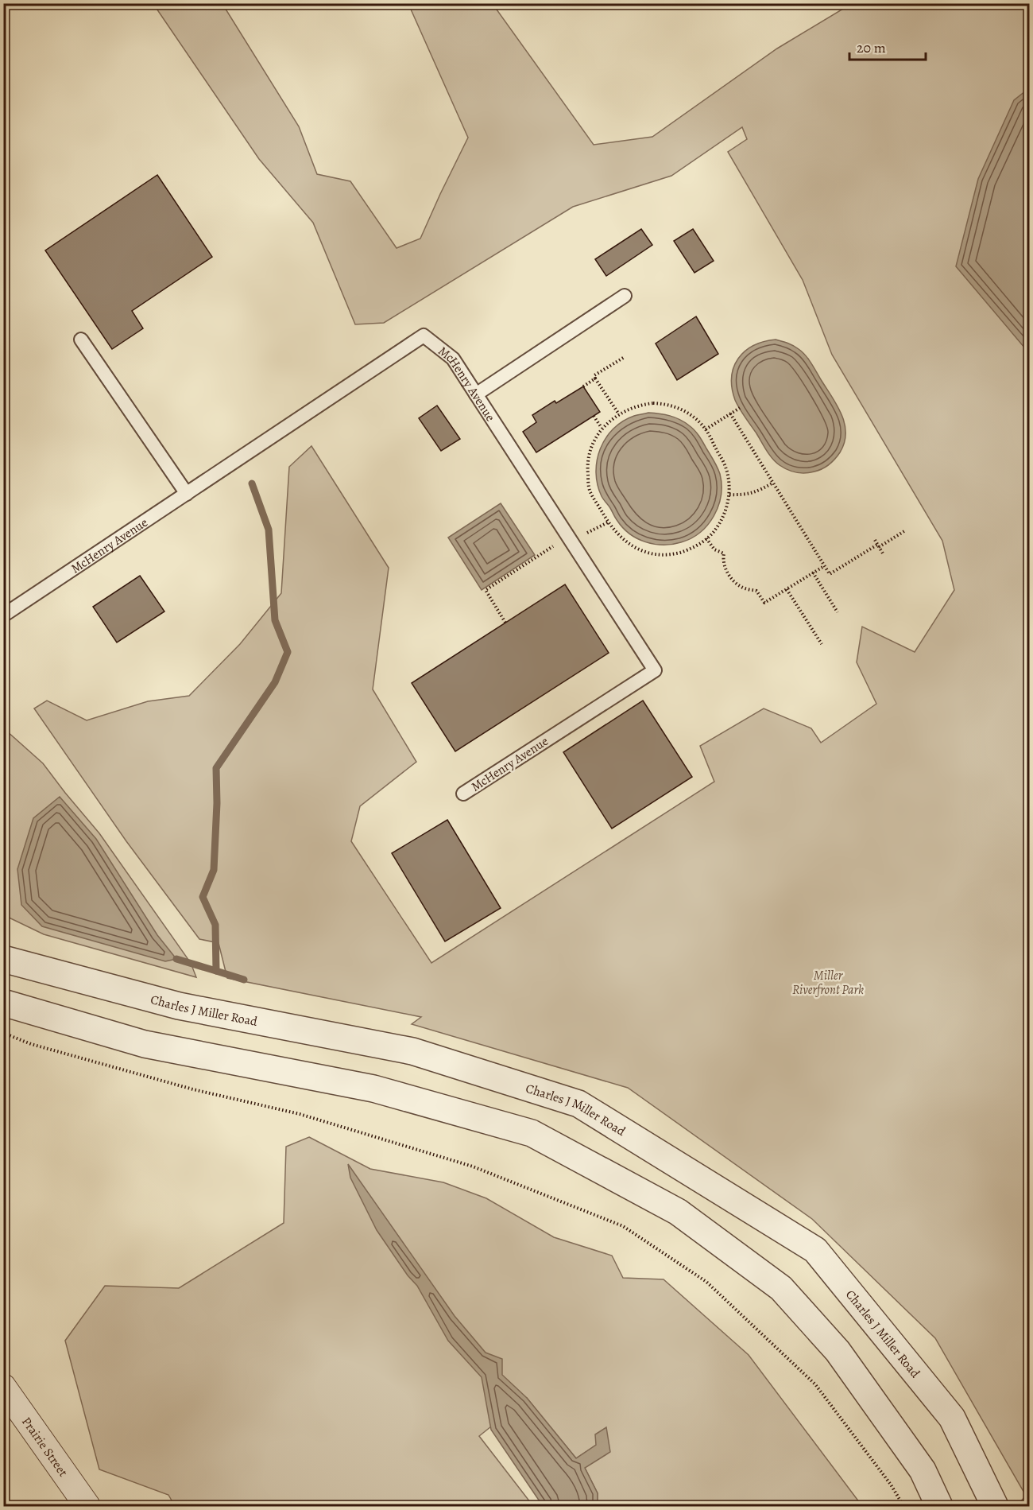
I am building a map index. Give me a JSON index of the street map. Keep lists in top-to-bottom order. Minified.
{"streets":{"street":["Charles J Miller Road","Prairie Street"],"lane":["McHenry Avenue"]},"parks":["Miller Riverfront Park"],"scale_bar":"20 m"}
